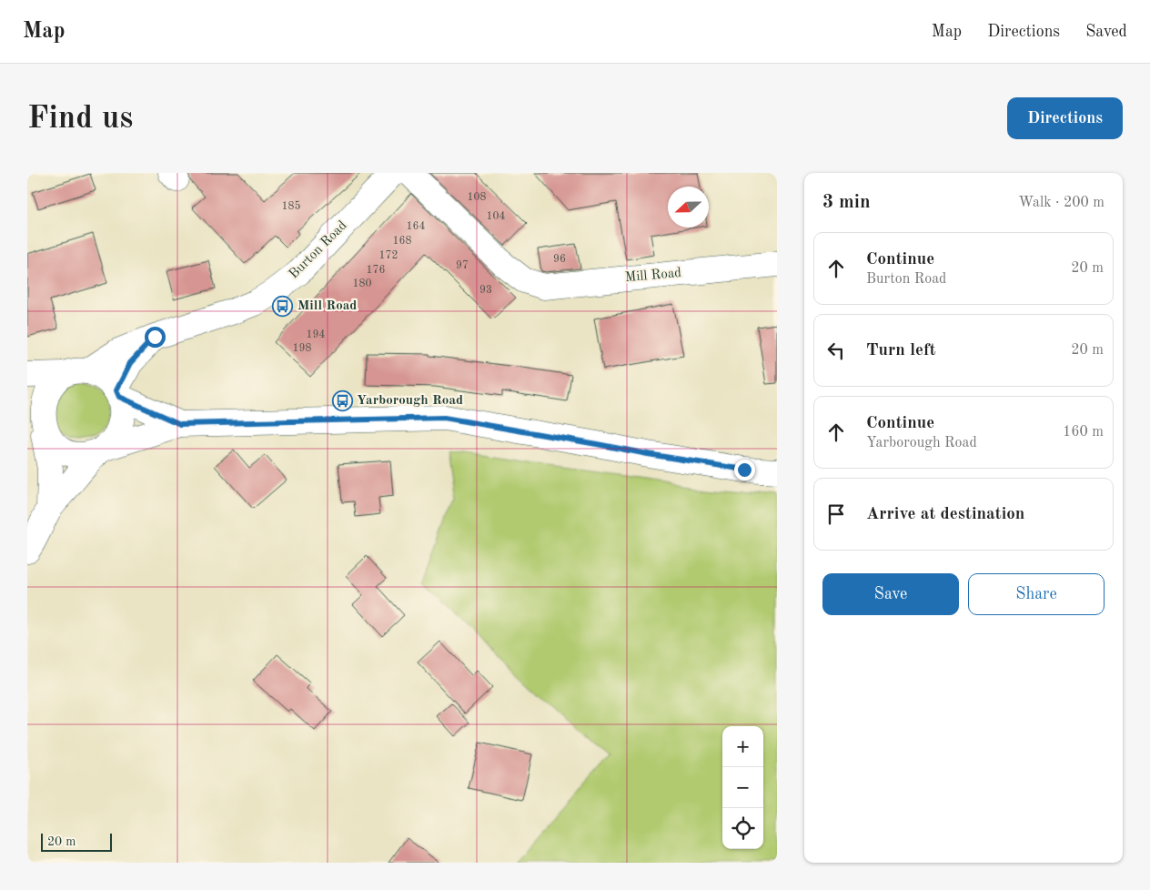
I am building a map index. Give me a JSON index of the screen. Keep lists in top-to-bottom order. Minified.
{"streets":{"main road":["Burton Road","Mill Road"]},"places":{"bus stop":["Mill Road","Yarborough Road"]},"house_numbers":["108","185","104","164","168","172","96","97","176","180","93","194","198"],"scale_bar":"20 m","north":"left","page":{"header":"Map","nav":["Map","Directions","Saved"],"buttons":["Directions",["Save","Share"]],"title":"Find us","heading":["3 min","Walk · 200 m"],"list":[["Continue","Burton Road","20 m"],["Turn left","20 m"],["Continue","Yarborough Road","160 m"],"Arrive at destination"],"map_buttons":["+","−"],"scale":"20 m"}}
